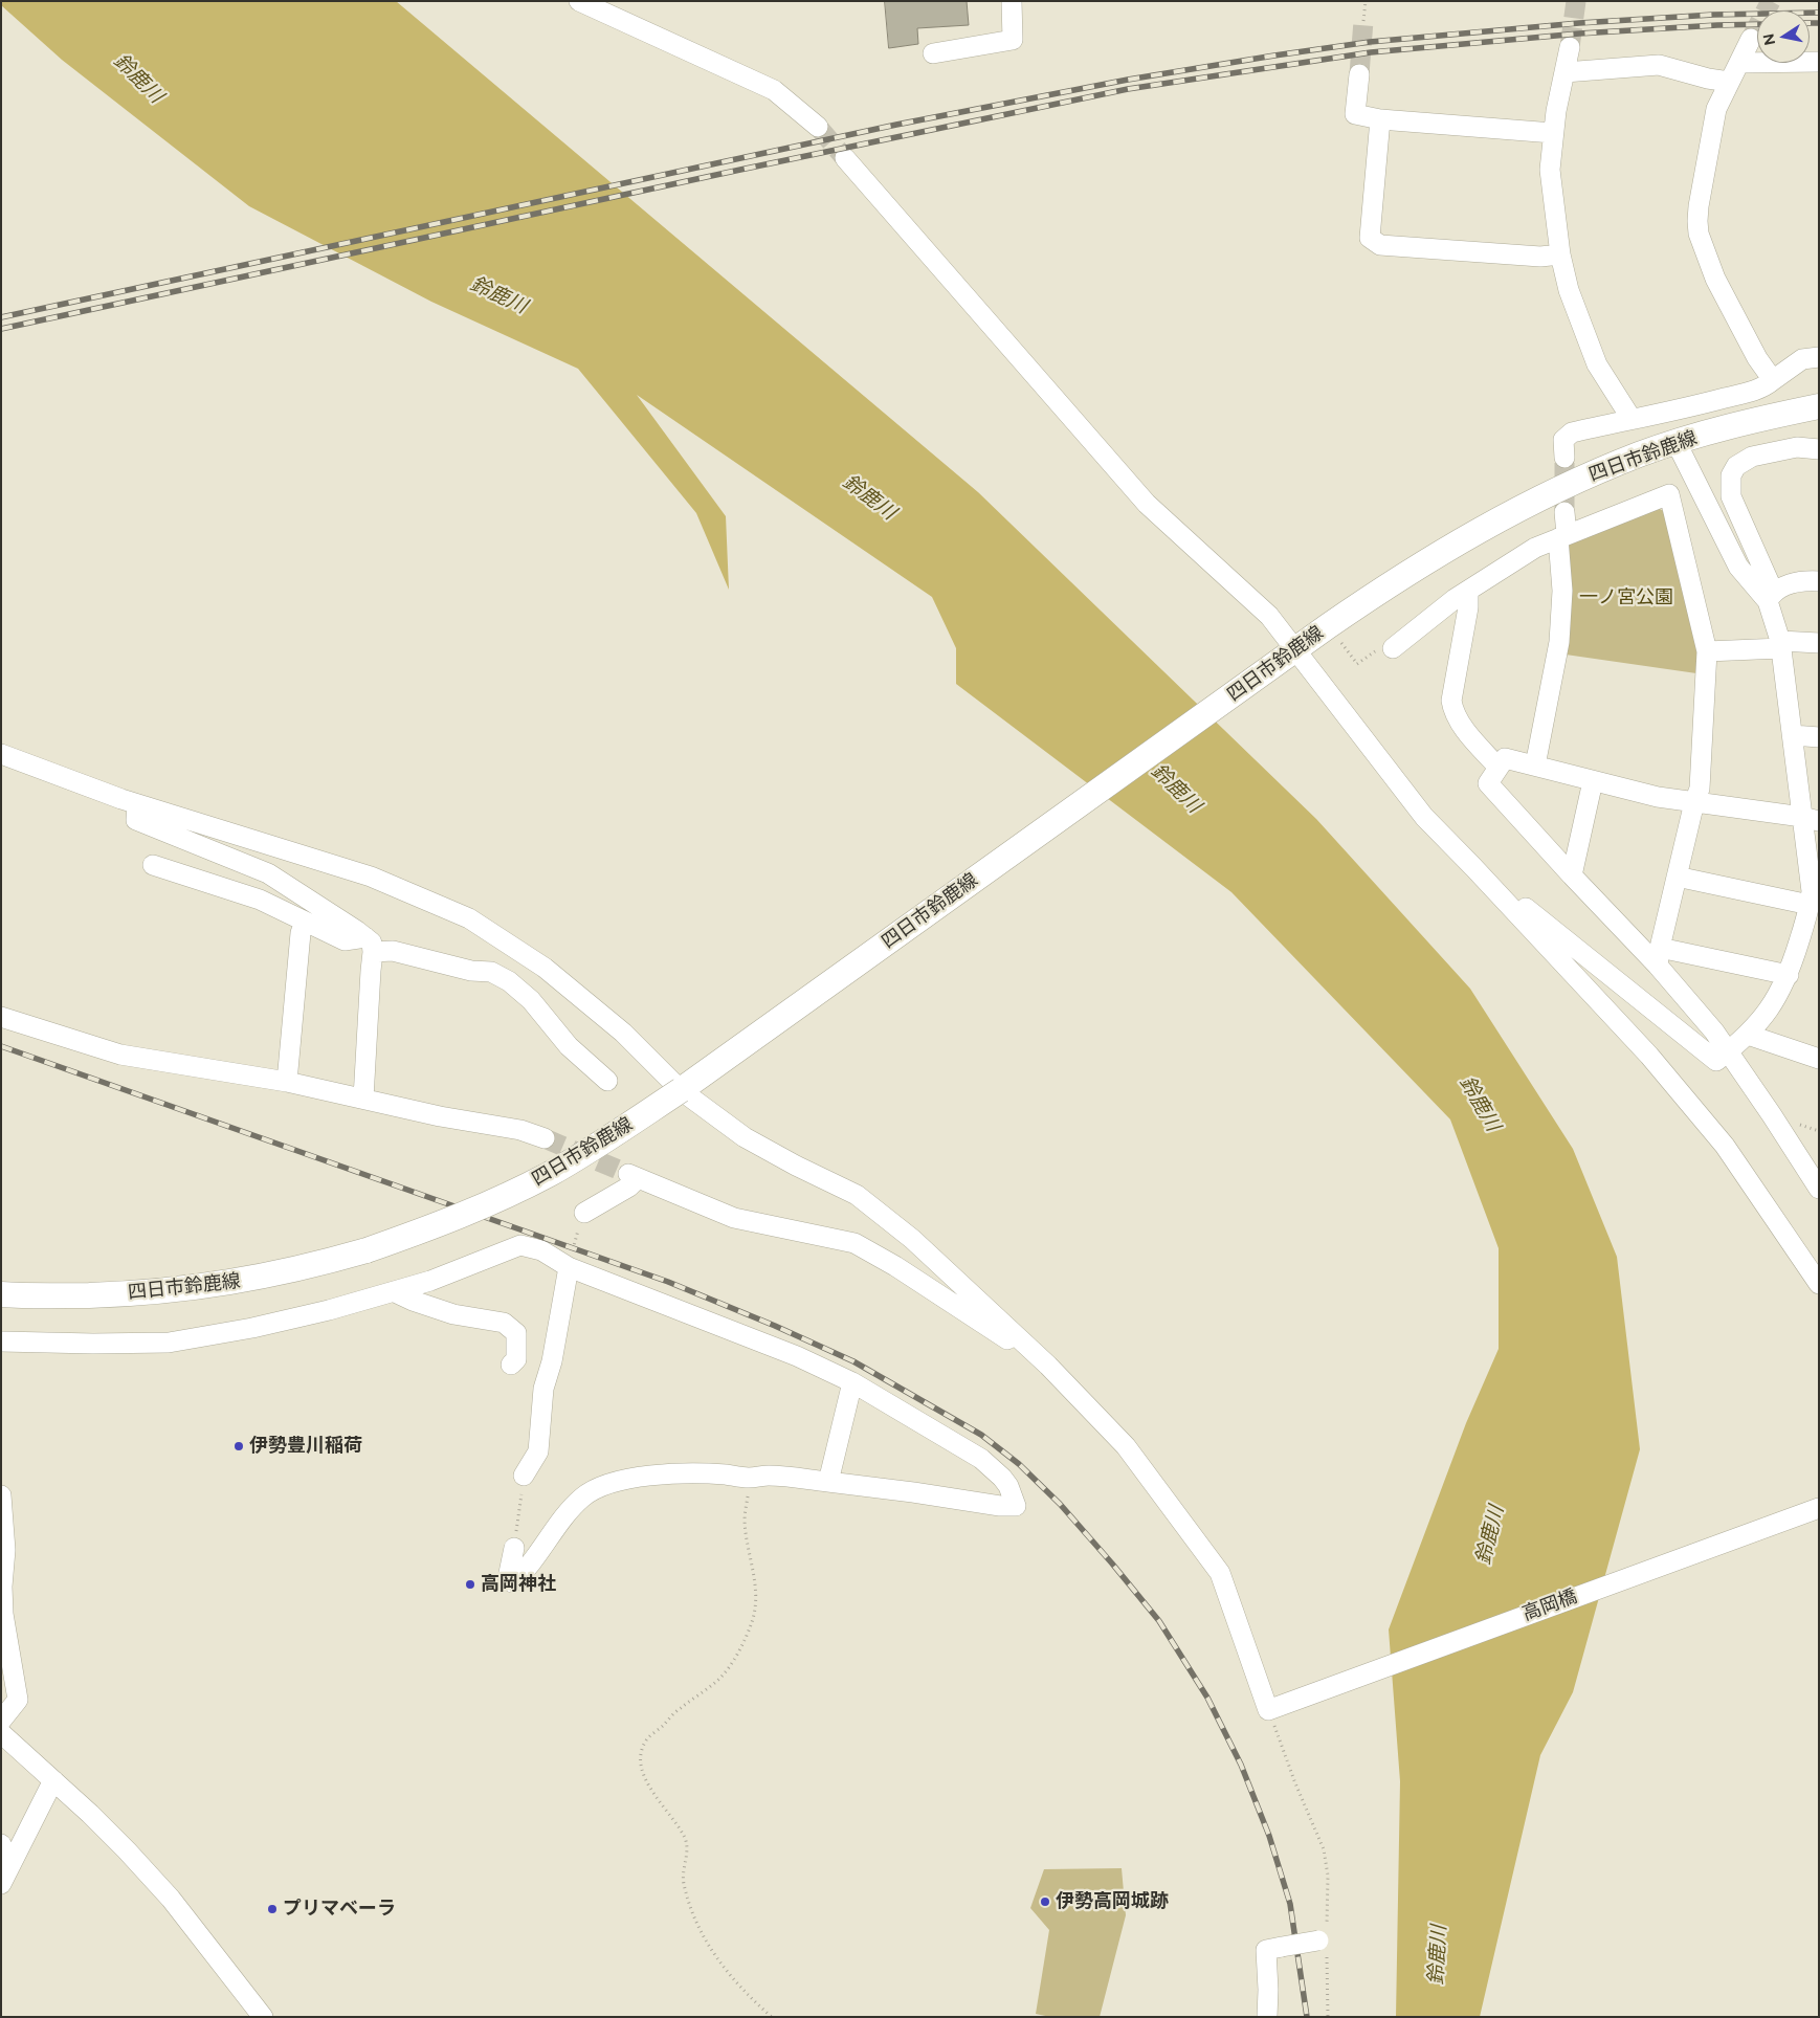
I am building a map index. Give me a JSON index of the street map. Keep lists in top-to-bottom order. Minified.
{"streets":{"main road":["四日市鈴鹿線"],"street":["高岡橋"]},"water":["鈴鹿川"],"parks":["一ノ宮公園"],"places":["伊勢豊川稲荷","高岡神社","伊勢高岡城跡","プリマベーラ"],"north":"left"}
